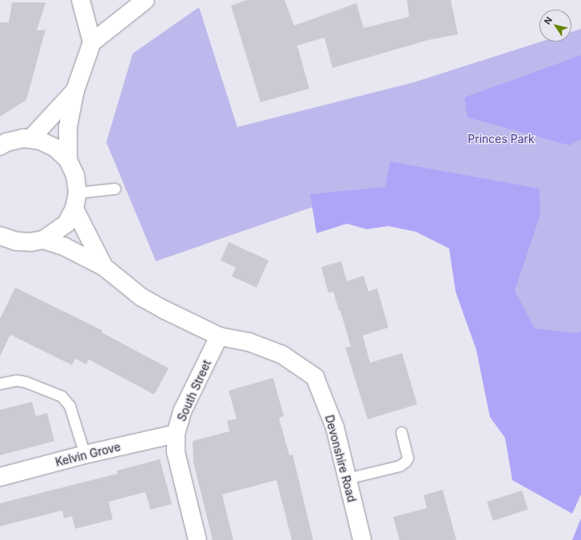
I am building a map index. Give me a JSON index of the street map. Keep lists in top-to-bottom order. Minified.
{"streets":{"main road":["South Street","Kelvin Grove","Devonshire Road"]},"crossings":[["South Street","Kelvin Grove"],["South Street","Devonshire Road"]],"parks":["Princes Park"],"north":"top left"}
